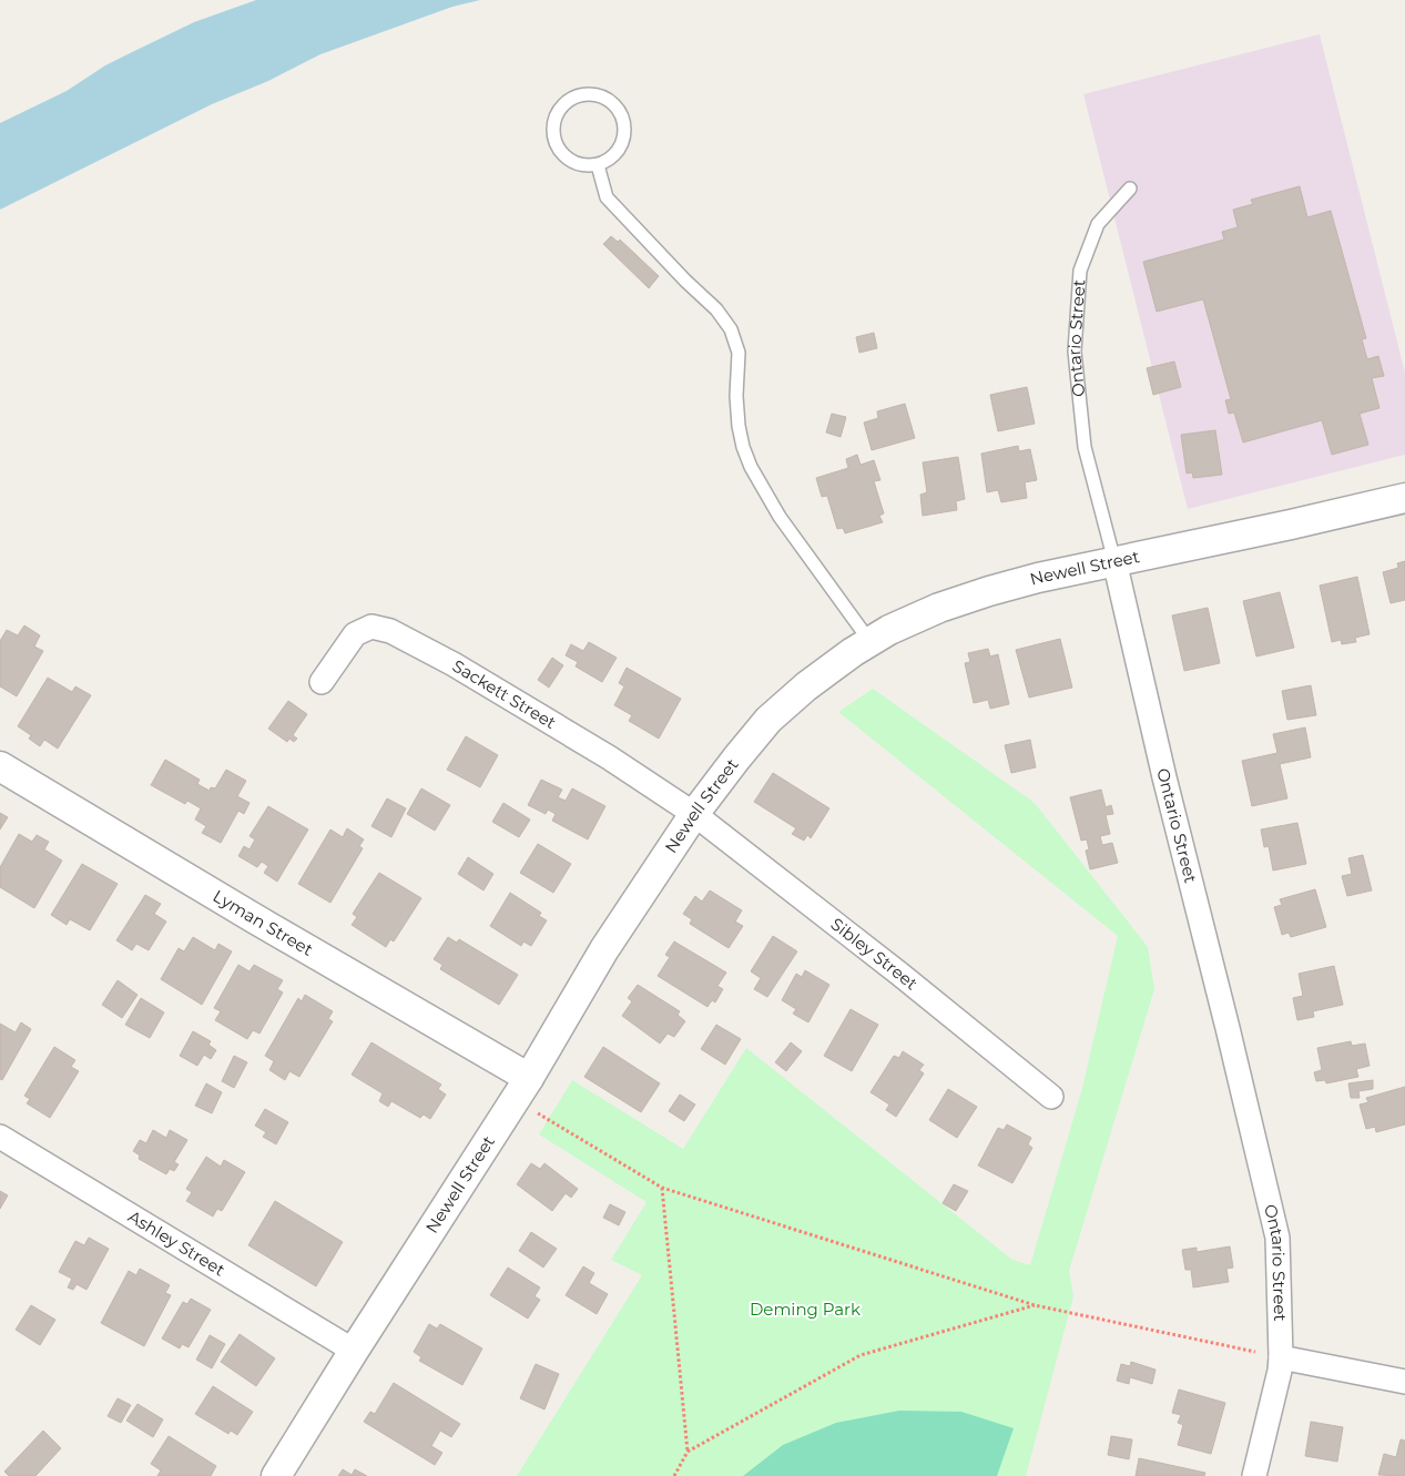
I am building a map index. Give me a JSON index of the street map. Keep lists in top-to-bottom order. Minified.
{"streets":{"street":["Ontario Street","Newell Street","Sackett Street","Lyman Street","Sibley Street","Ashley Street"]},"crossings":[["Ontario Street","Newell Street"],["Newell Street","Sackett Street"],["Newell Street","Lyman Street"],["Newell Street","Sibley Street"],["Newell Street","Ashley Street"],["Sackett Street","Sibley Street"]],"parks":["Deming Park"]}
